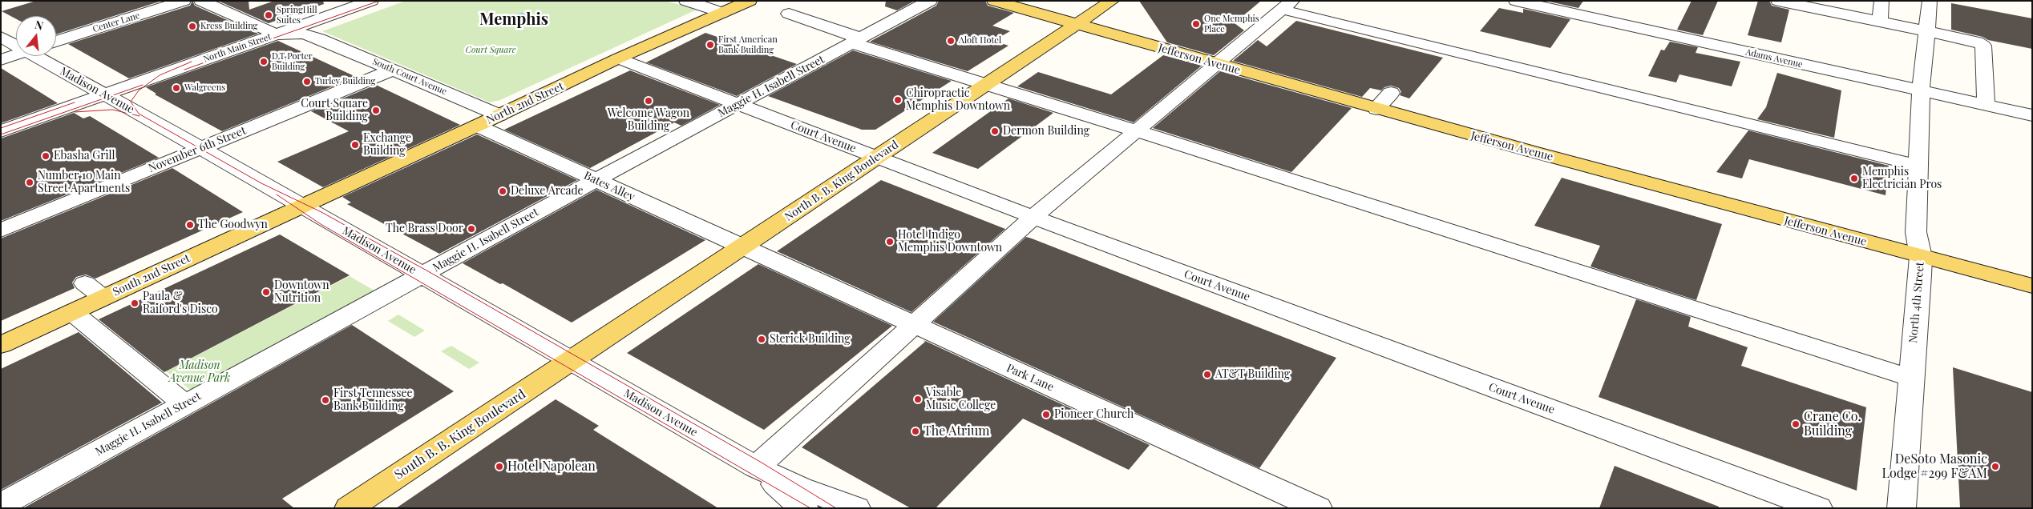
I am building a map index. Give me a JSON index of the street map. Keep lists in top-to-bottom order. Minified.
{"streets":{"main road":["Jefferson Avenue","North 2nd Street","North B. B. King Boulevard","South 2nd Street","South B. B. King Boulevard"],"street":["Center Lane","North Main Street","Adams Avenue","South Court Avenue","Maggie H. Isabell Street","Madison Avenue","Court Avenue","November 6th Street","Bates Alley","North 4th Street","Park Lane"]},"crossings":[["North Main Street","South Court Avenue"],["North Main Street","Madison Avenue"],["Adams Avenue","North 4th Street"],["Jefferson Avenue","North B. B. King Boulevard"],["Jefferson Avenue","North 4th Street"],["South Court Avenue","North 2nd Street"],["South Court Avenue","November 6th Street"],["Maggie H. Isabell Street","Madison Avenue"],["Maggie H. Isabell Street","Court Avenue"],["Maggie H. Isabell Street","Bates Alley"],["Madison Avenue","North 2nd Street"],["Madison Avenue","November 6th Street"],["Madison Avenue","North B. B. King Boulevard"],["Madison Avenue","South 2nd Street"],["Madison Avenue","South B. B. King Boulevard"],["North 2nd Street","Court Avenue"],["North 2nd Street","Bates Alley"],["North 2nd Street","South 2nd Street"],["Court Avenue","North B. B. King Boulevard"],["North B. B. King Boulevard","Bates Alley"],["North B. B. King Boulevard","Park Lane"],["North B. B. King Boulevard","South B. B. King Boulevard"],["Bates Alley","Park Lane"]],"districts":["Memphis"],"parks":["Court Square","Madison Avenue Park"],"places":["SpringHill Suites","One Memphis Place","Kress Building","Aloft Hotel","First American Bank Building","D.T Porter Building","Turley Building","Walgreens","Chiropractic Memphis Downtown","Welcome Wagon Building","Court Square Building","Dermon Building","Exchange Building","Ebasha Grill","Memphis Electrician Pros","Number 10 Main Street Apartments","Deluxe Arcade","The Goodwyn","The Brass Door","Hotel Indigo Memphis Downtown","Downtown Nutrition","Paula & Raiford's Disco","Sterick Building","AT&T Building","Visable Music College","First Tennessee Bank Building","Pioneer Church","Crane Co. Building","The Atrium","Hotel Napolean","DeSoto Masonic Lodge #299 F&AM"],"north":"top"}
